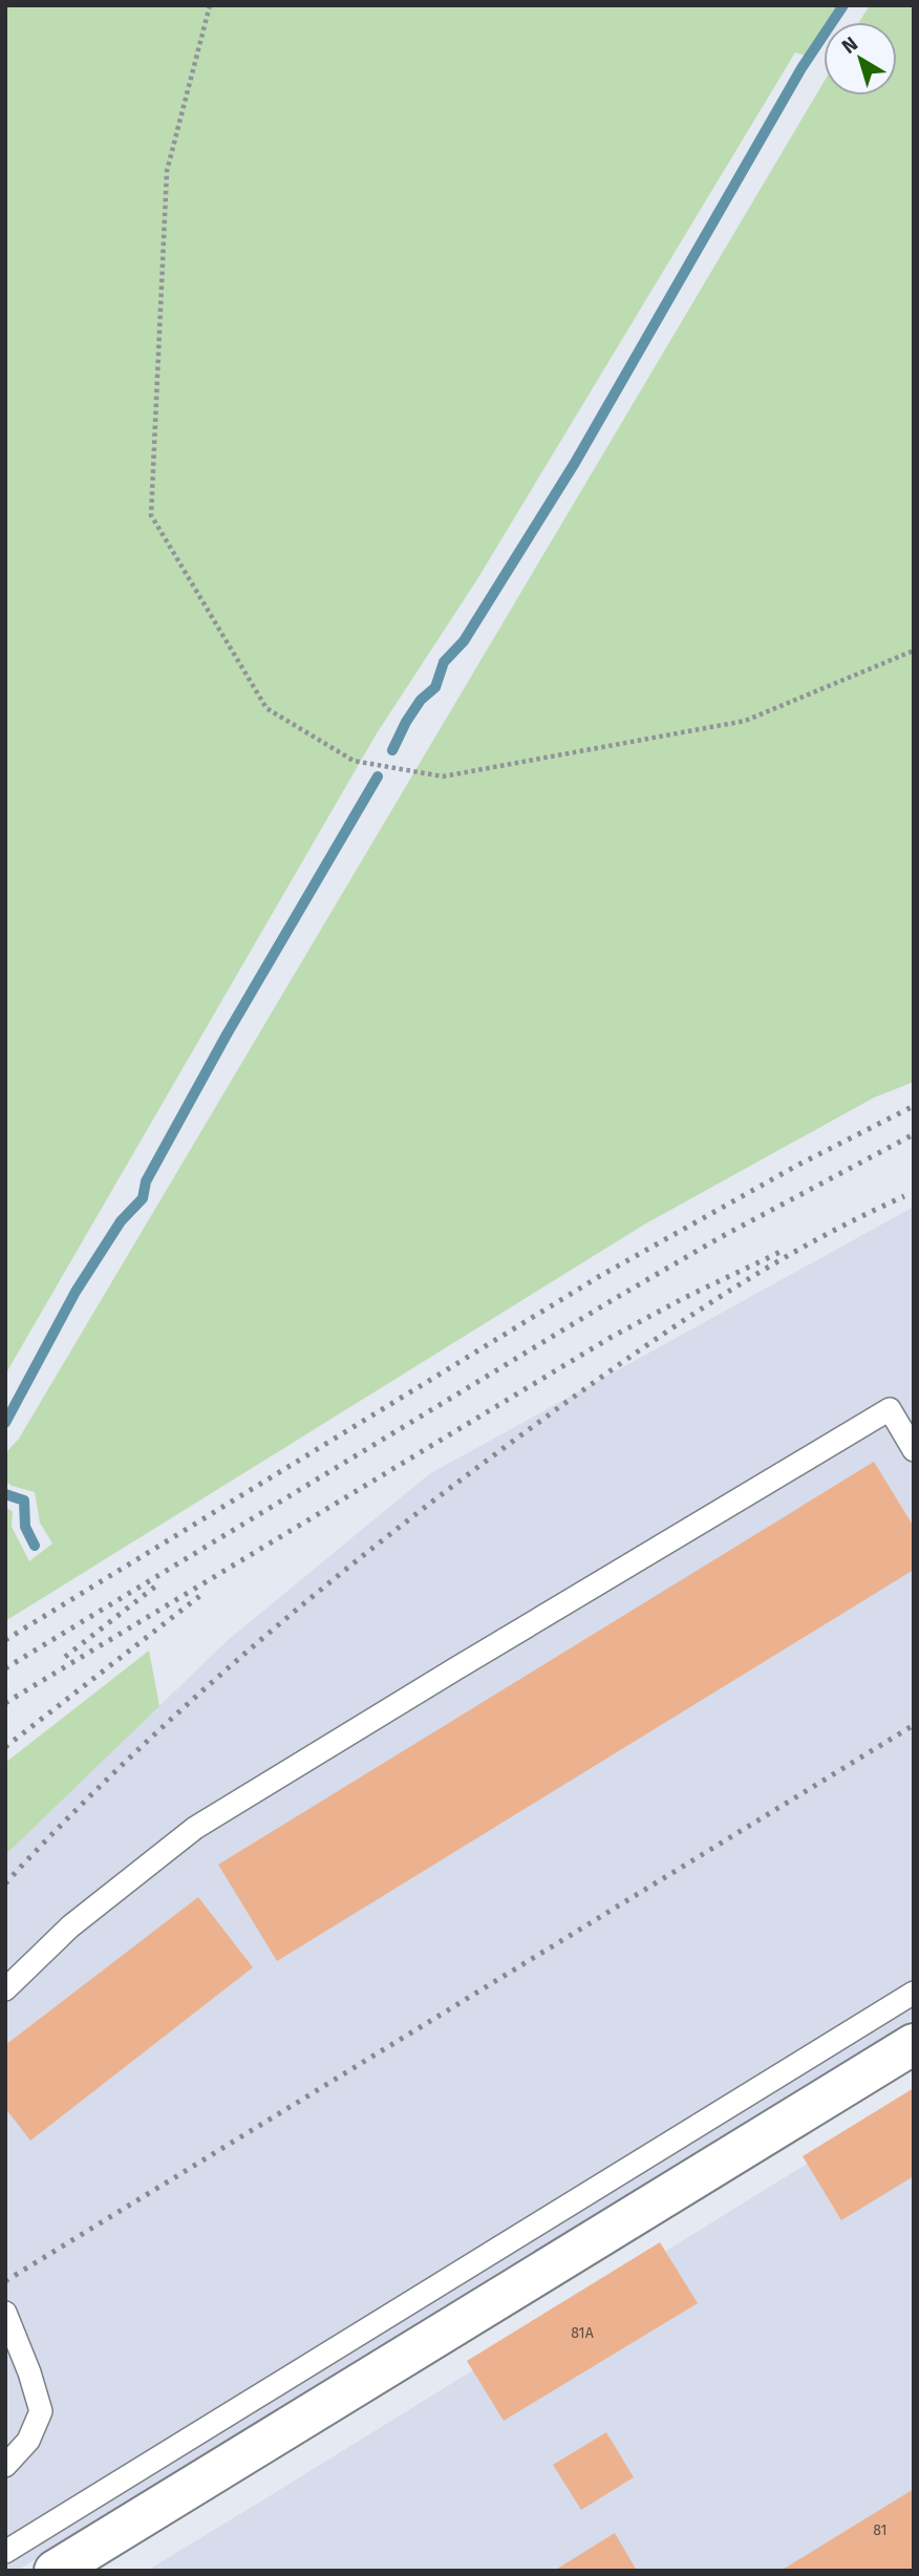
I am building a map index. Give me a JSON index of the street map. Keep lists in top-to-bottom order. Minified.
{"house_numbers":["81A","81"],"north":"top left"}
